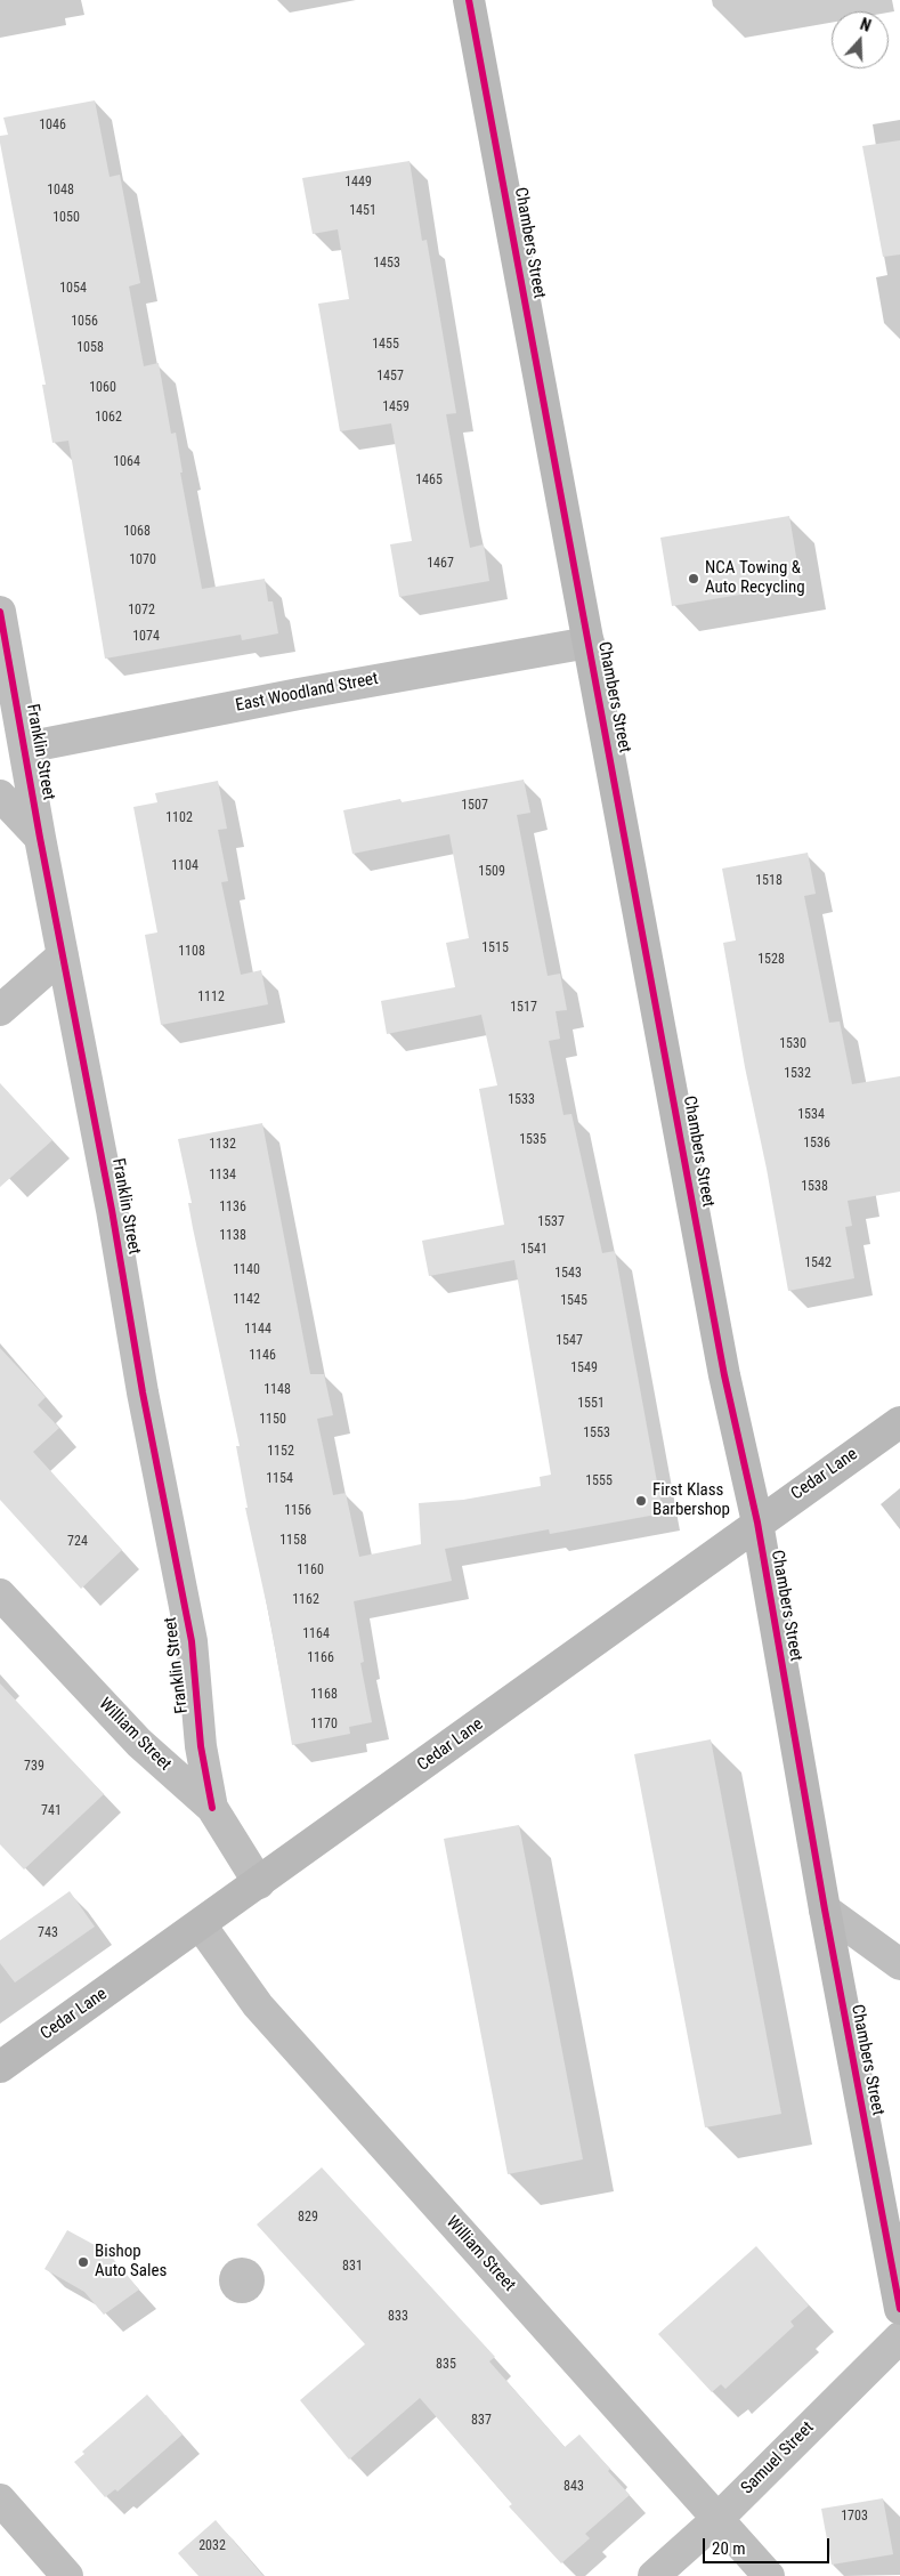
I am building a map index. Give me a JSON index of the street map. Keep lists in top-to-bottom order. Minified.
{"streets":{"street":["Chambers Street","East Woodland Street","Franklin Street","Cedar Lane","William Street","Samuel Street"]},"crossings":[["Chambers Street","East Woodland Street"],["Chambers Street","Cedar Lane"],["East Woodland Street","Franklin Street"],["Franklin Street","William Street"],["Cedar Lane","William Street"],["William Street","Samuel Street"]],"places":["NCA Towing & Auto Recycling","First Klass Barbershop","Bishop Auto Sales"],"house_numbers":["1046","1449","1048","1451","1050","1453","1054","1056","1455","1058","1457","1060","1459","1062","1064","1465","1068","1070","1467","1072","1074","1507","1102","1104","1509","1518","1515","1108","1528","1112","1517","1530","1532","1533","1534","1535","1536","1132","1134","1538","1136","1537","1138","1541","1542","1140","1543","1142","1545","1144","1547","1146","1549","1148","1551","1150","1553","1152","1154","1555","1156","1158","724","1160","1162","1164","1166","1168","1170","739","741","743","829","831","833","835","837","843","1703","2032"],"scale_bar":"20 m","north":"top"}
